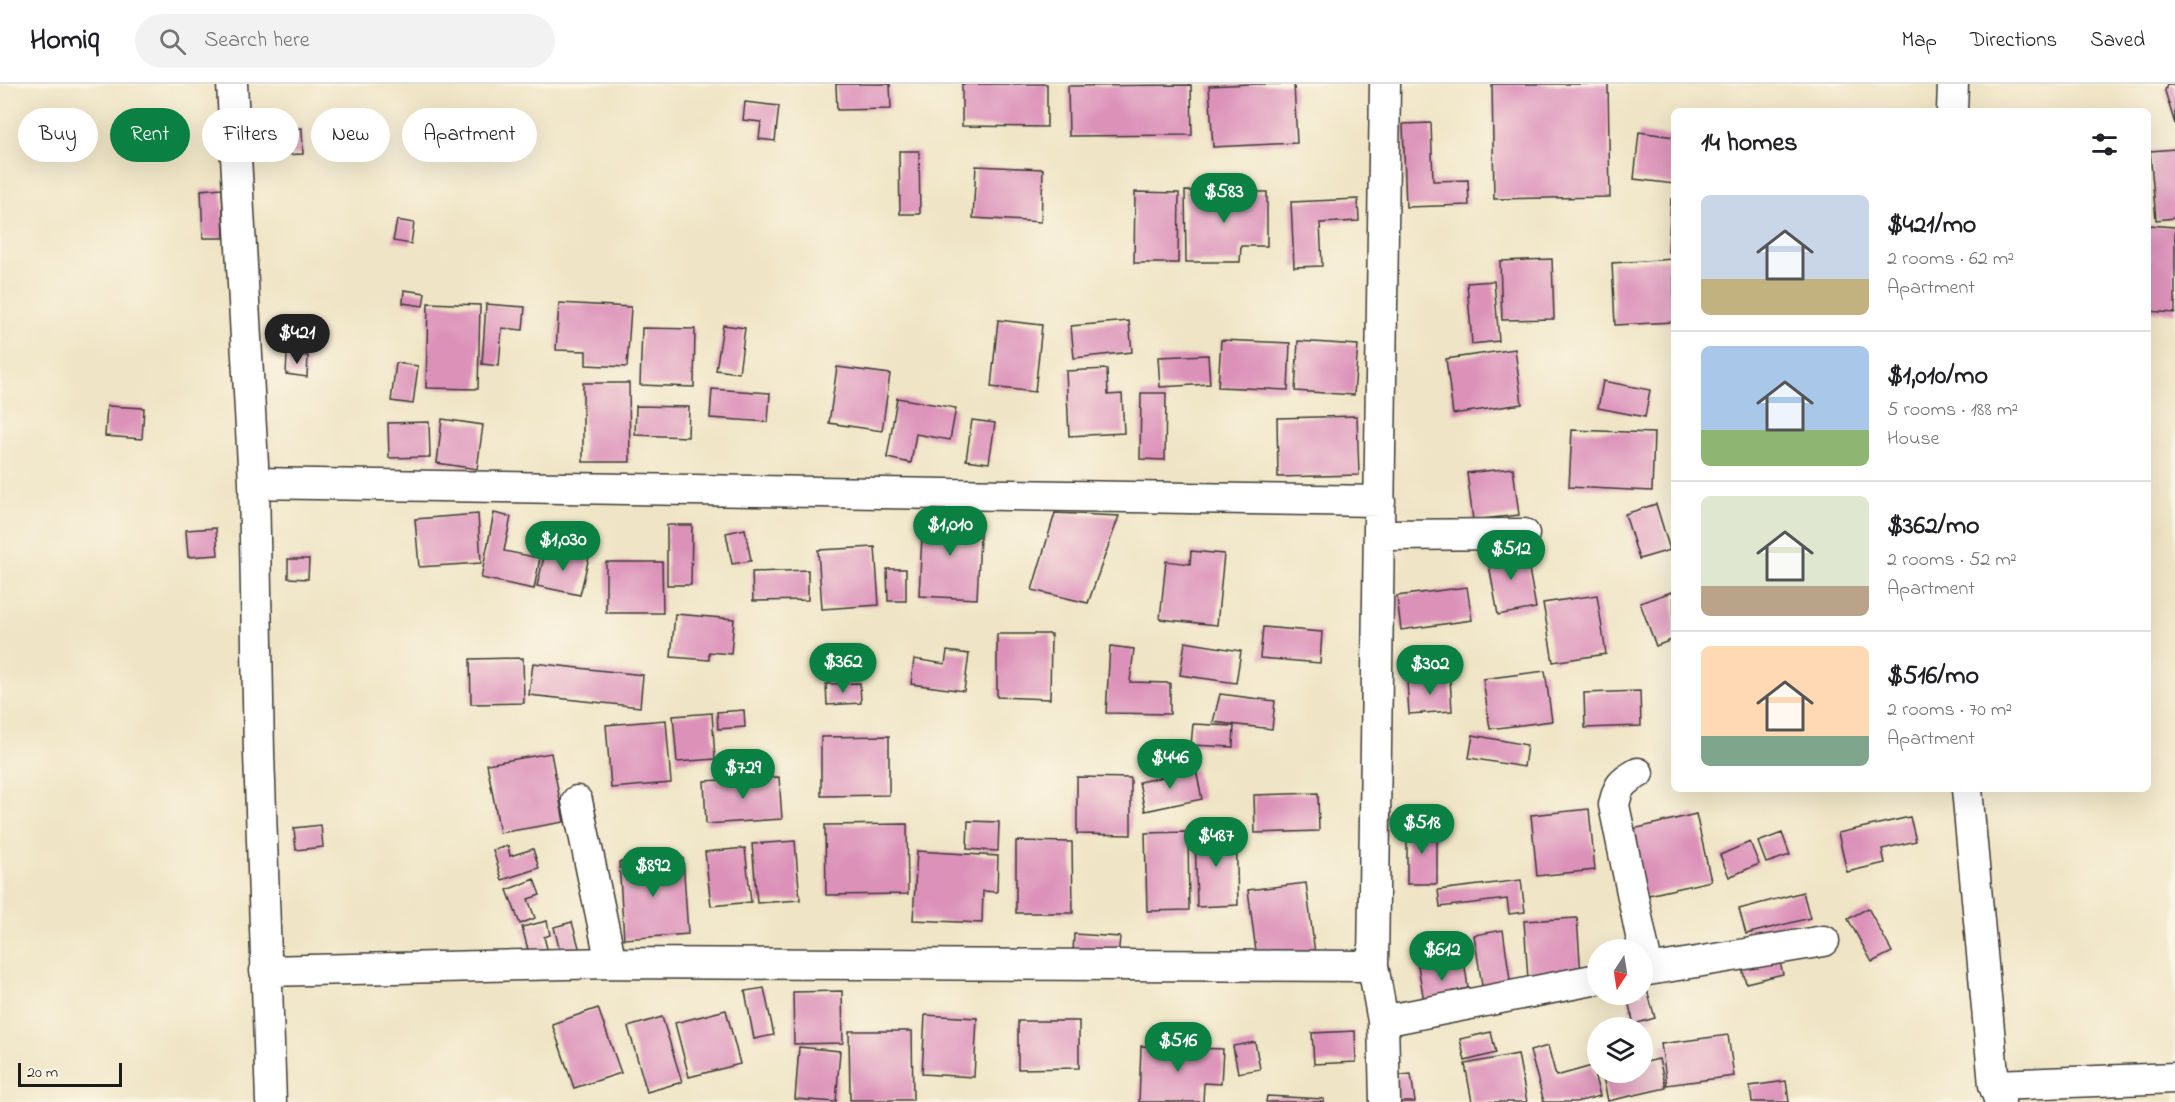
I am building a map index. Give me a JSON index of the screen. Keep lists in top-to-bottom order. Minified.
{"scale_bar":"20 m","north":"bottom","page":{"header":"Homiq","search":"Search here","nav":["Map","Directions","Saved"],"chip":["Buy","Rent","Filters","New","Apartment"],"heading":"14 homes","price":["$583","$421","$1,010","$1,030","$512","$362","$302","$446","$729","$518","$487","$892","$612","$516"],"list":[{"name":"$421/mo","note":"2 rooms · 62 m² · Apartment"},{"name":"$1,010/mo","note":"5 rooms · 188 m² · House"},{"name":"$362/mo","note":"2 rooms · 52 m² · Apartment"},{"name":"$516/mo","note":"2 rooms · 70 m² · Apartment"}],"scale":"20 m"}}
